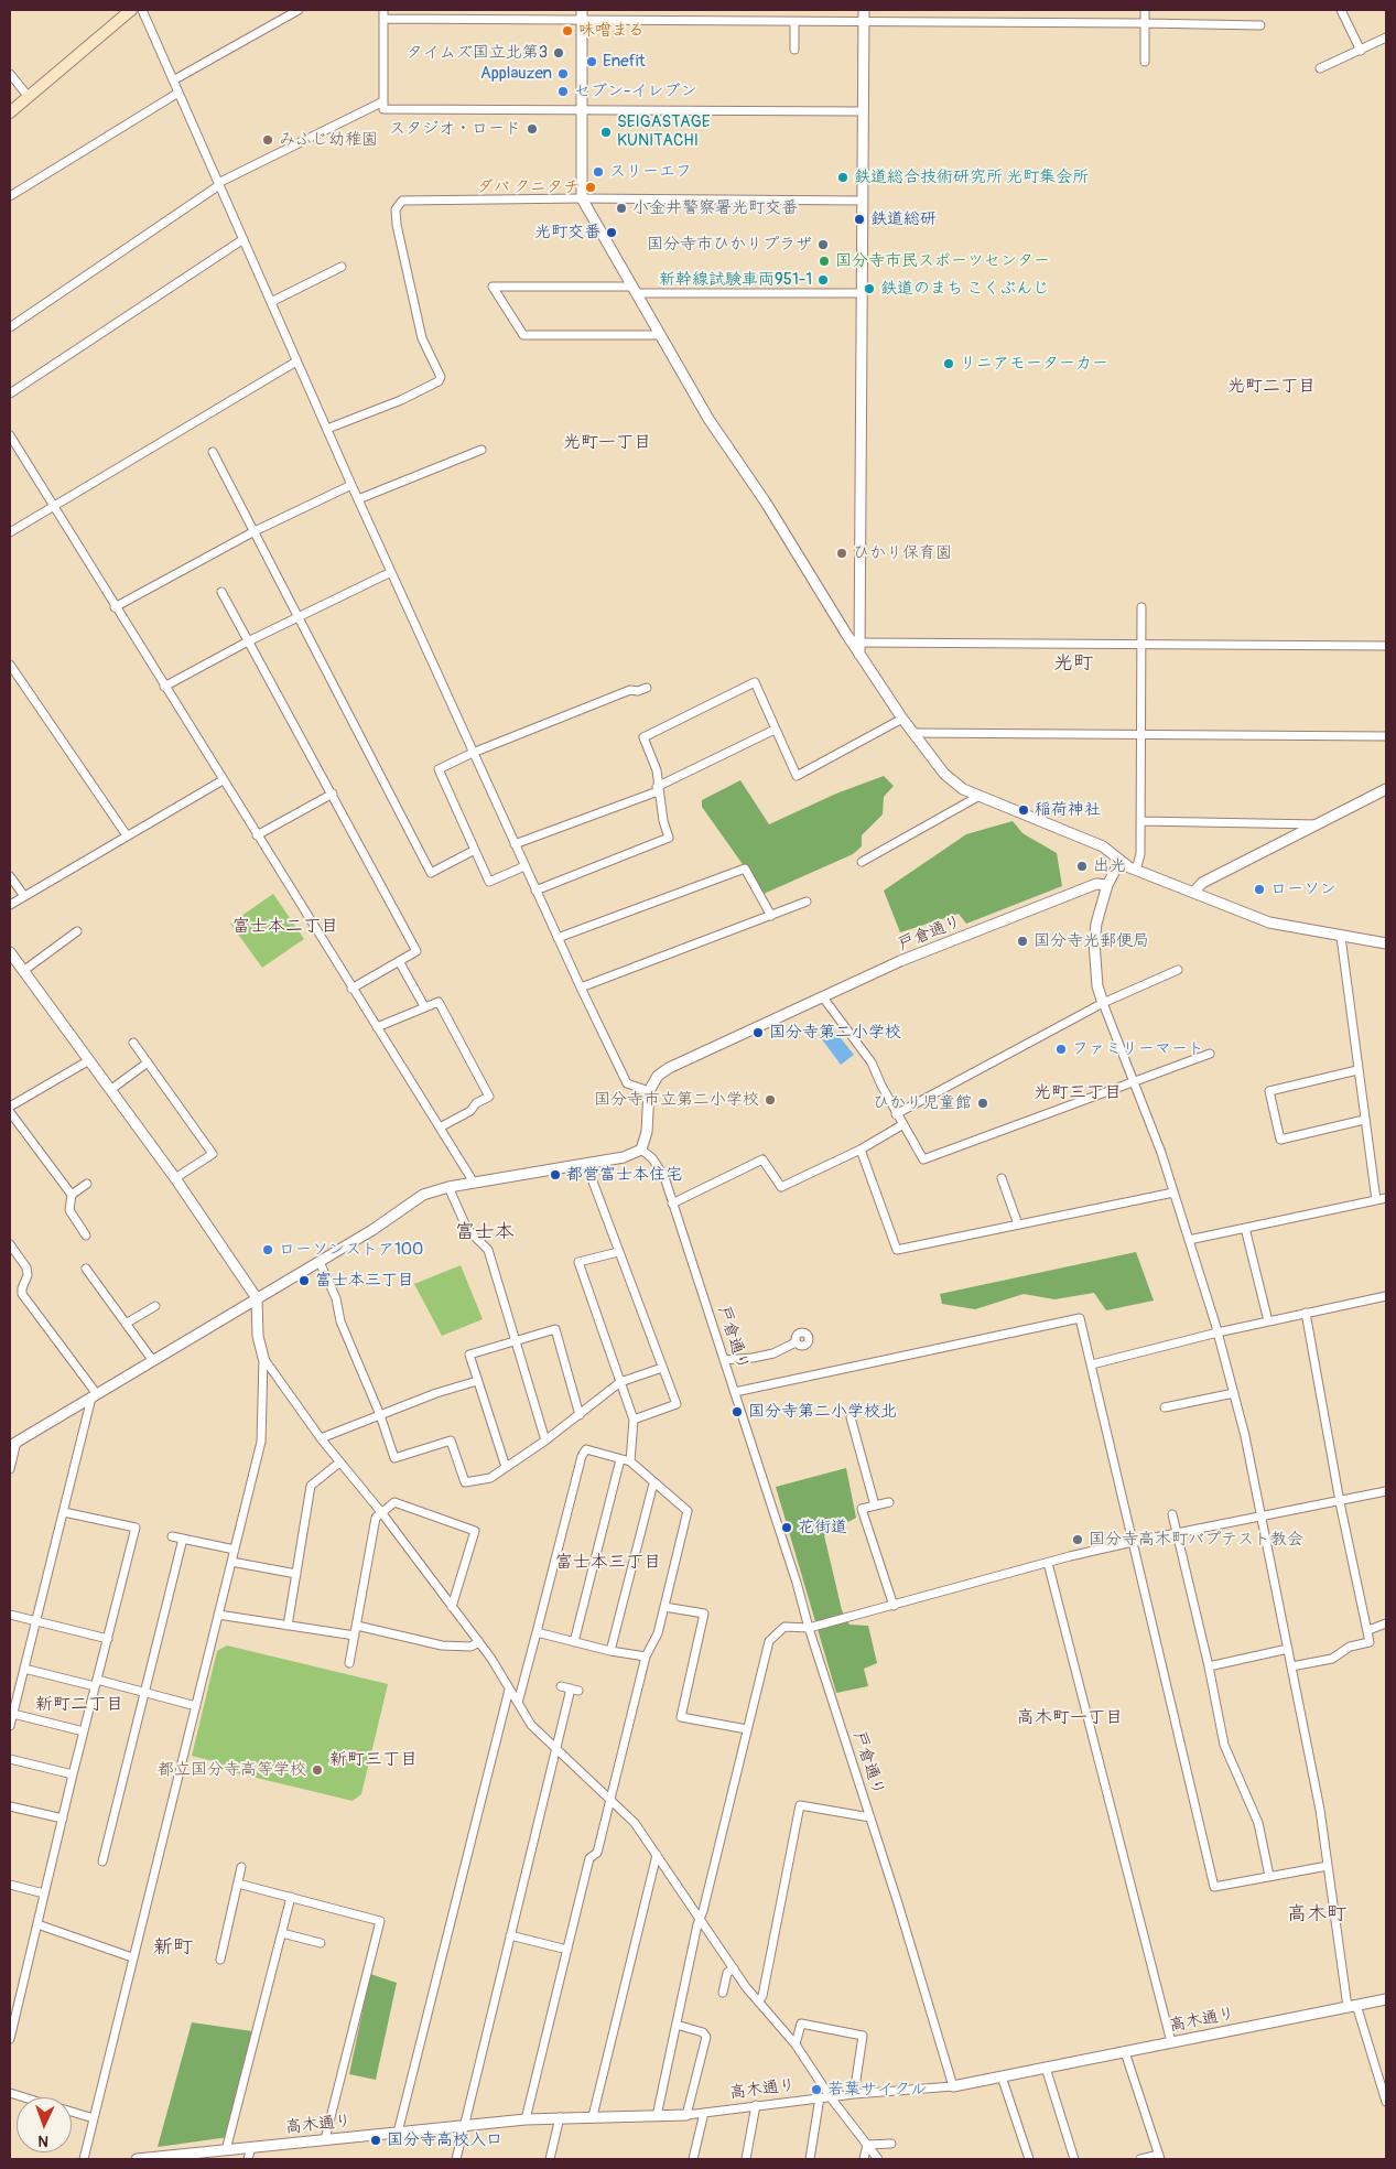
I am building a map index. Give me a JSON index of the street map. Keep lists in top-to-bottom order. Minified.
{"streets":{"street":["戸倉通り","高木通り"]},"crossings":[["戸倉通り","高木通り"]],"districts":["光町二丁目","光町一丁目","光町","富士本二丁目","光町三丁目","富士本","富士本三丁目","新町二丁目","高木町一丁目","新町三丁目","高木町","新町"],"places":["味噌まる","タイムズ国立北第3","Enefit","Applauzen","セブン-イレブン","スタジオ・ロード","SEIGASTAGE KUNITACHI","みふじ幼稚園","スリーエフ","鉄道総合技術研究所 光町集会所","ダバ クニタチ","小金井警察署光町交番","鉄道総研","光町交番","国分寺市ひかりプラザ","国分寺市民スポーツセンター","新幹線試験車両951-1","鉄道のまち こくぶんじ","リニアモーターカー","ひかり保育園","稲荷神社","出光","ローソン","国分寺光郵便局","国分寺第二小学校","ファミリーマート","国分寺市立第二小学校","ひかり児童館","都営富士本住宅","ローソンストア100","富士本三丁目","国分寺第二小学校北","花街道","国分寺高木町バプテスト教会","都立国分寺高等学校","若葉サイクル","国分寺高校入口"],"north":"bottom"}
